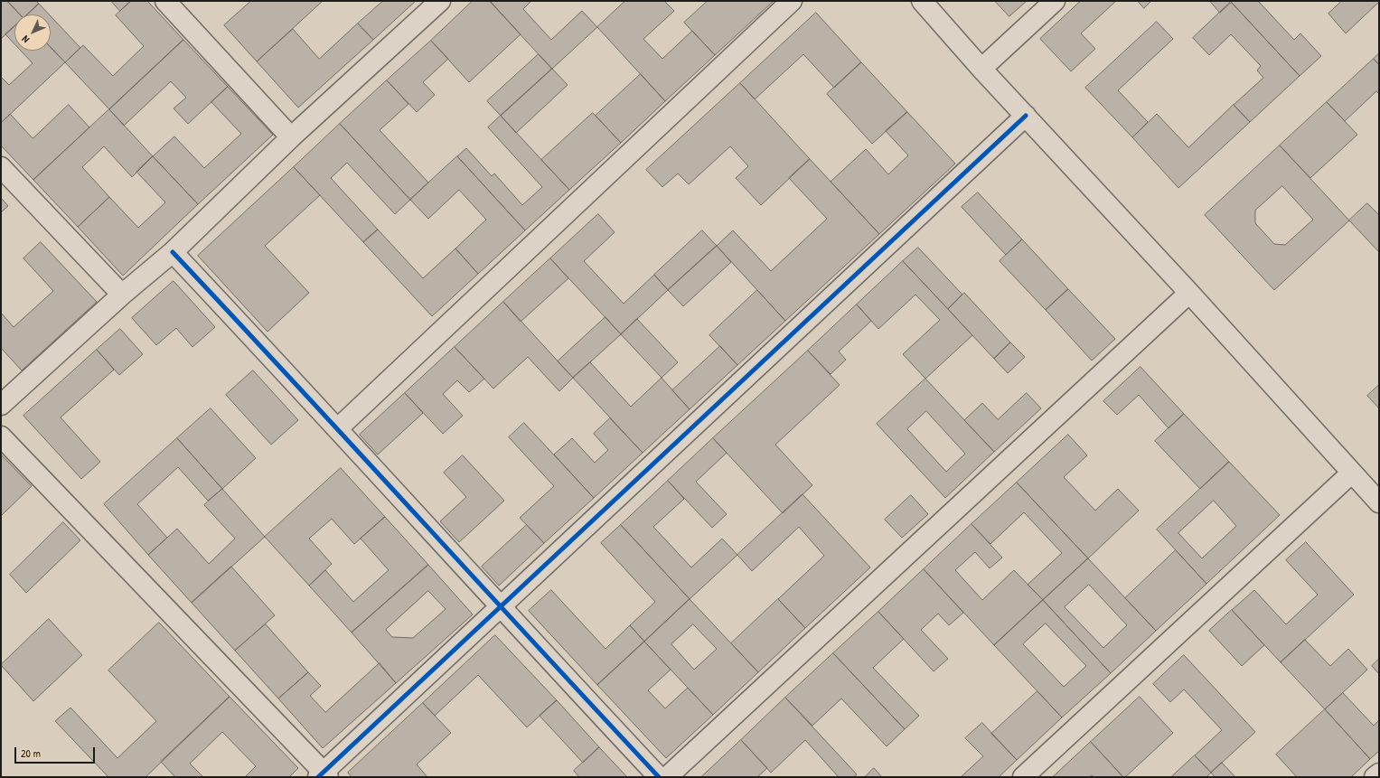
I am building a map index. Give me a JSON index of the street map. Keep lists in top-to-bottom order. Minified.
{"scale_bar":"20 m","north":"bottom left"}
